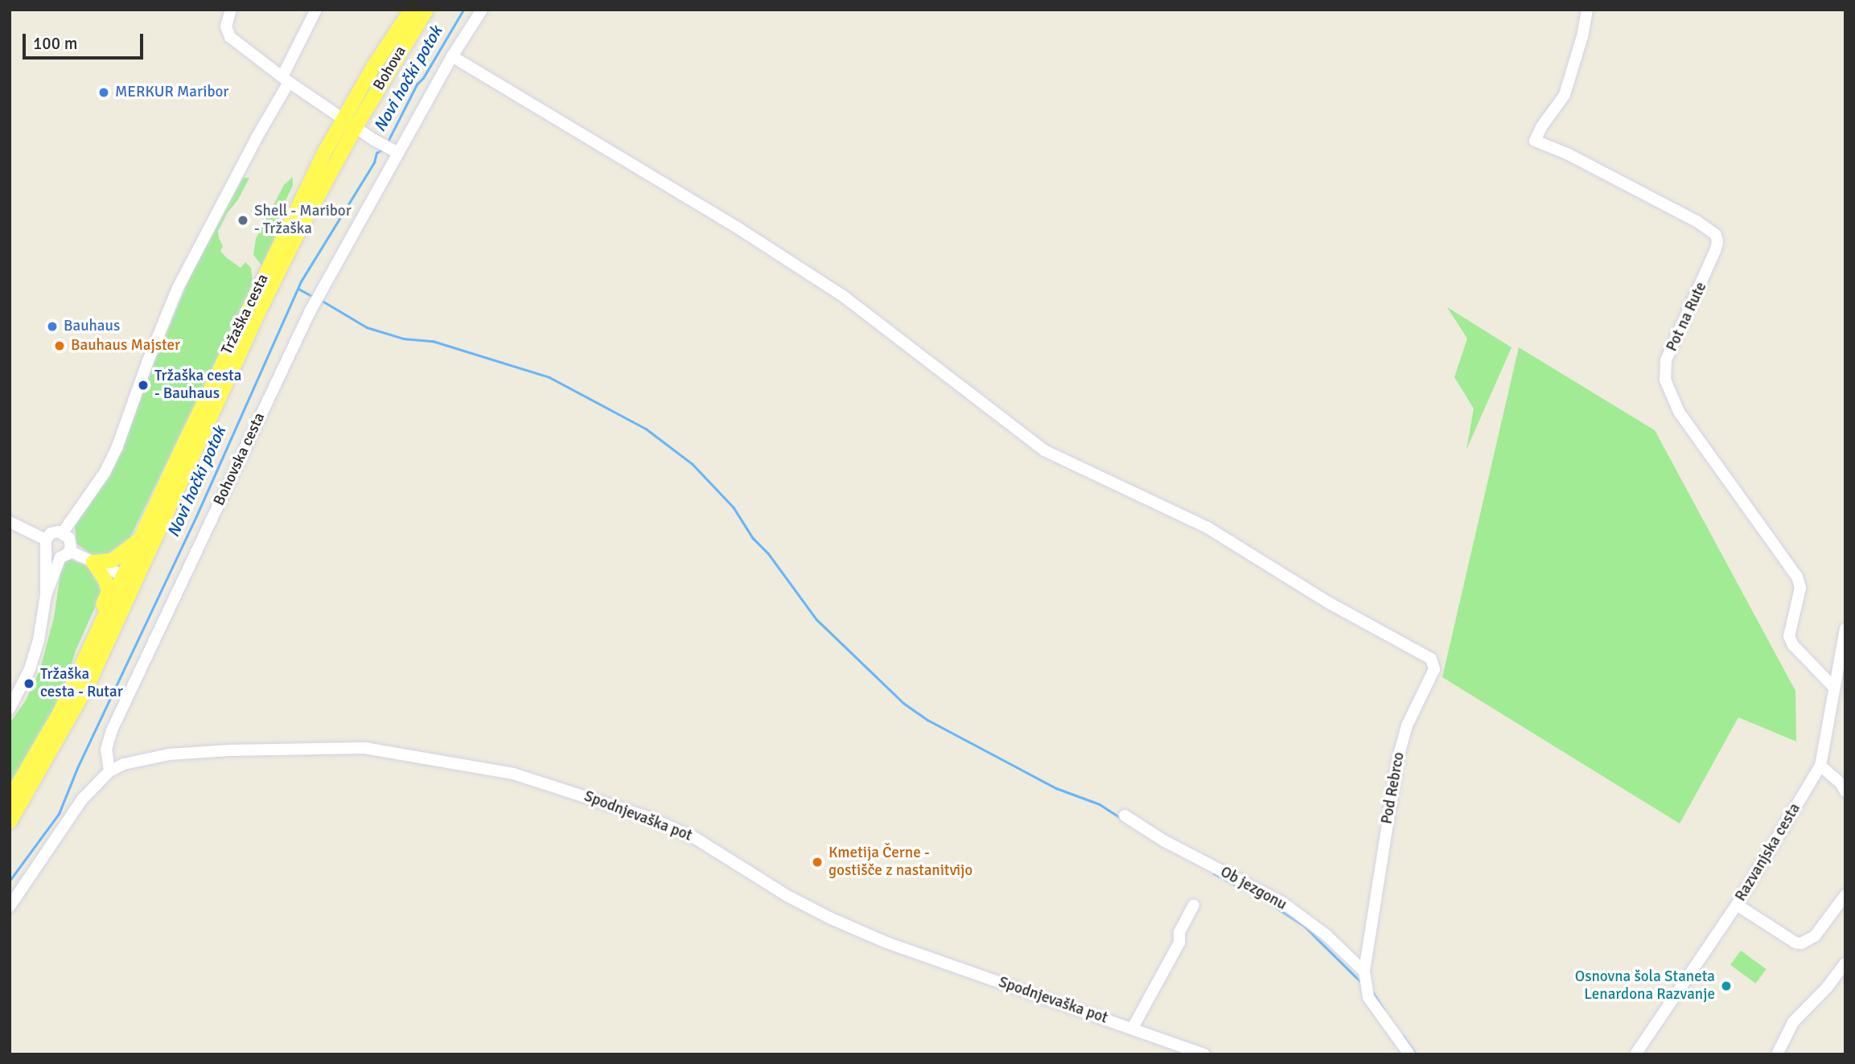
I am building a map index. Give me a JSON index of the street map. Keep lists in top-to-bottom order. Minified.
{"streets":{"main road":["Bohova","Tržaška cesta"],"street":["Pot na Rute","Bohovska cesta","Pod Rebrco","Spodnjevaška pot","Razvanjska cesta","Ob jezgonu"]},"crossings":[["Bohova","Tržaška cesta"],["Pot na Rute","Razvanjska cesta"],["Bohovska cesta","Pod Rebrco"],["Bohovska cesta","Spodnjevaška pot"],["Pod Rebrco","Ob jezgonu"]],"water":["Novi hočki potok"],"places":["MERKUR Maribor","Shell - Maribor - Tržaška","Bauhaus","Bauhaus Majster","Tržaška cesta - Bauhaus","Tržaška cesta - Rutar","Kmetija Černe - gostišče z nastanitvijo","Osnovna šola Staneta Lenardona Razvanje"],"scale_bar":"100 m"}
